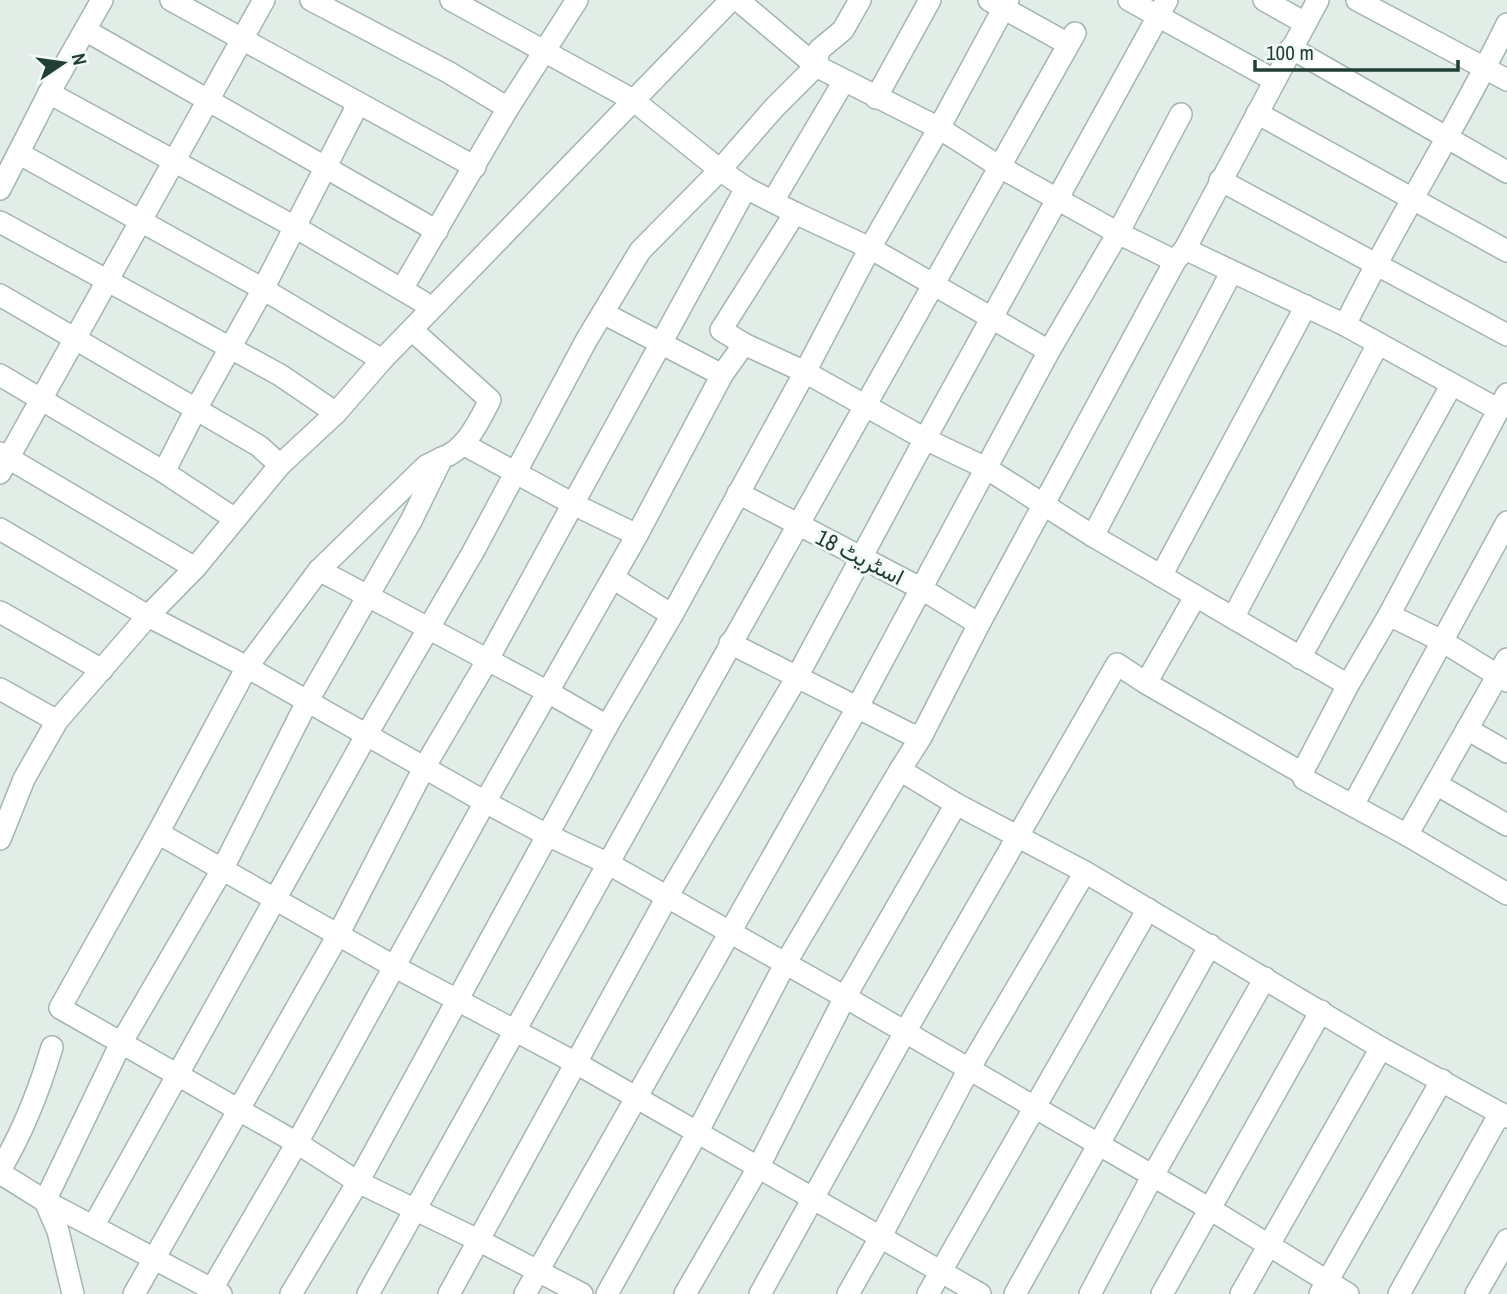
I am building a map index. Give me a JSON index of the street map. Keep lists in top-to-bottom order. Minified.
{"streets":{"street":["اسٹریٹ 18"]},"scale_bar":"100 m","north":"right"}
